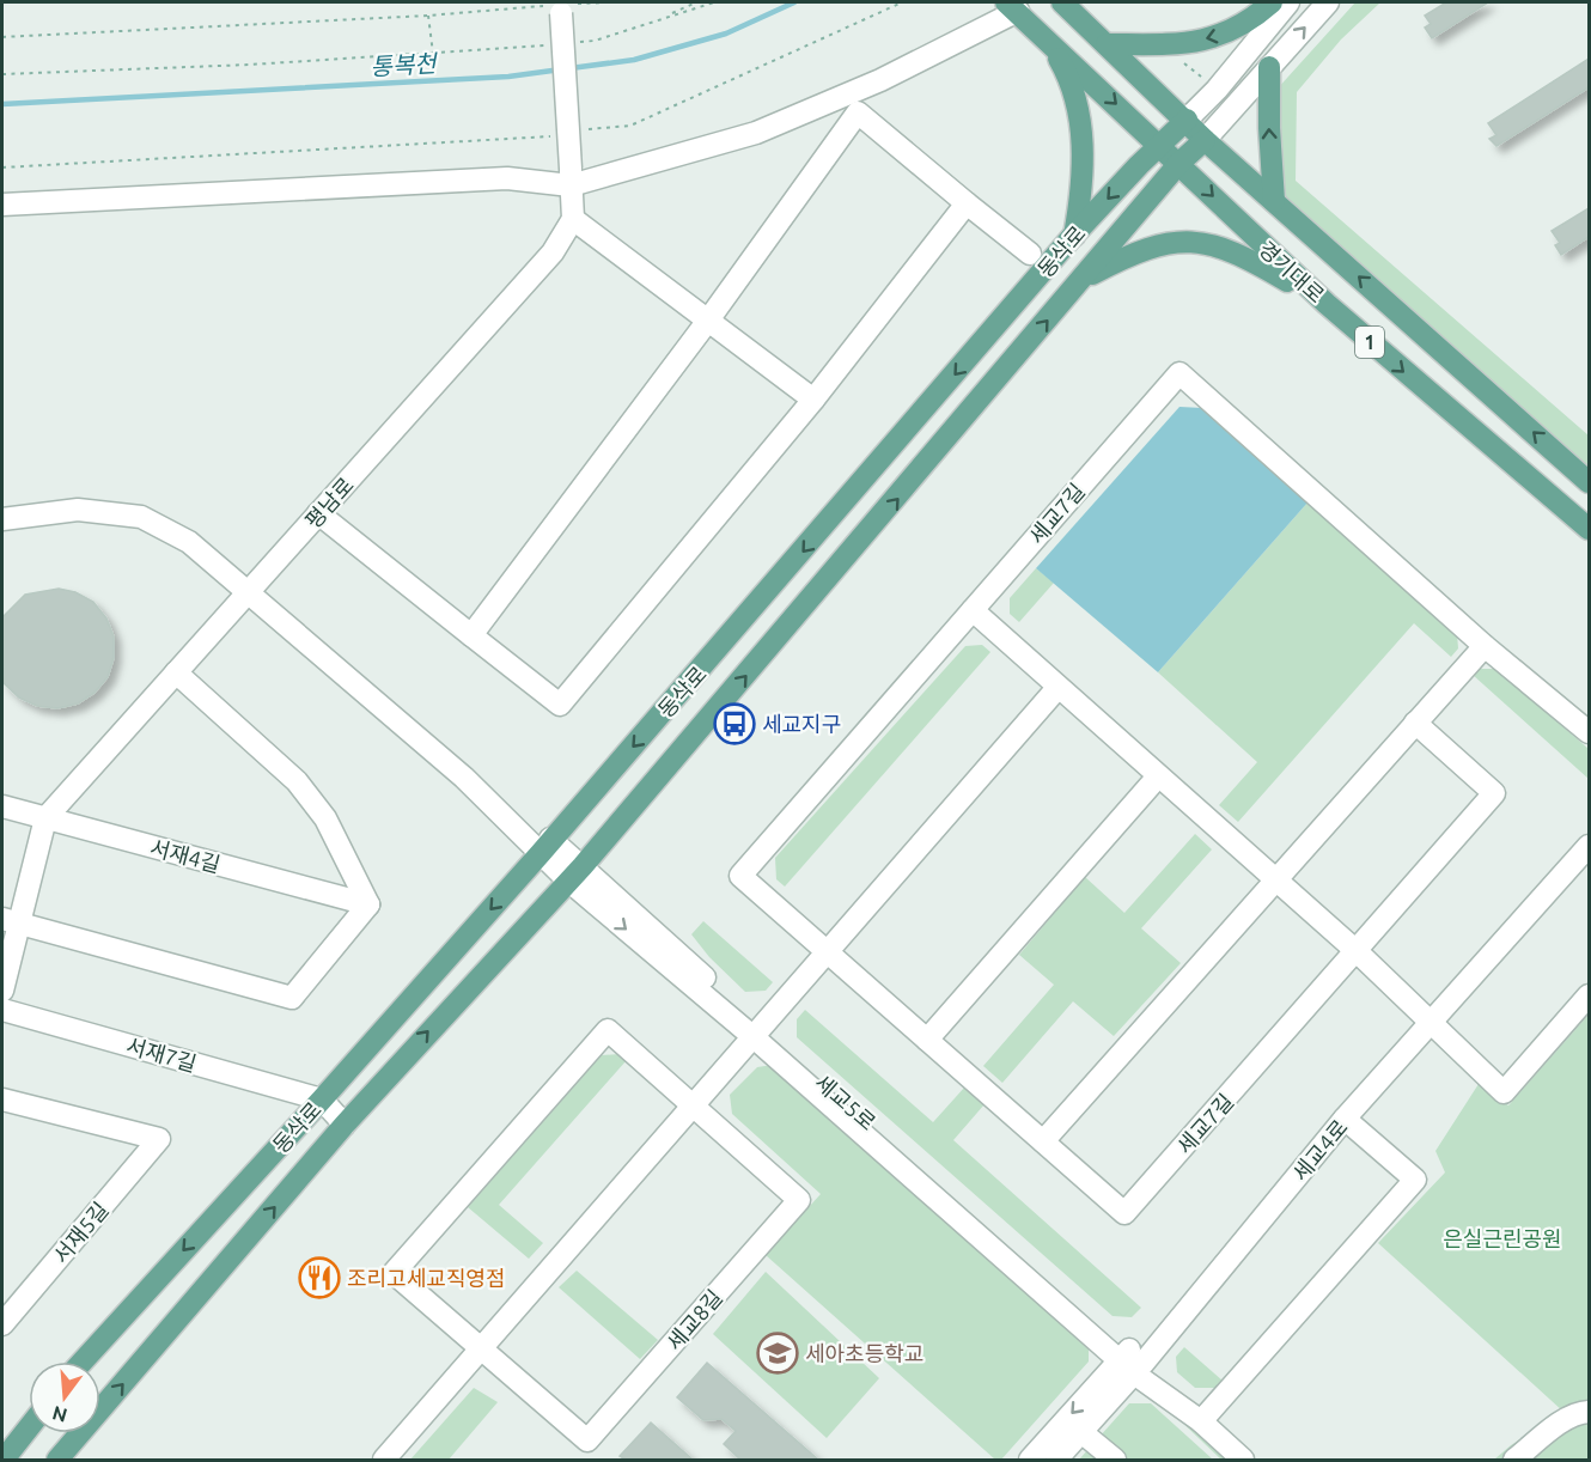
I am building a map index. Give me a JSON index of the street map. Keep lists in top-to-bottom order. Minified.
{"streets":{"main road":["동삭로","경기대로","1"],"street":["평남로","세교7길","서재4길","서재7길","세교5로","세교4로","서재5길","세교8길"]},"crossings":[["동삭로","경기대로"],["동삭로","서재7길"],["동삭로","세교5로"],["평남로","서재4길"],["평남로","세교5로"],["세교5로","세교4로"]],"water":["통복천"],"parks":["은실근린공원"],"places":{"bus stop":["세교지구"],"restaurant":["조리고세교직영점"],"school or university":["세아초등학교"]},"north":"bottom"}
